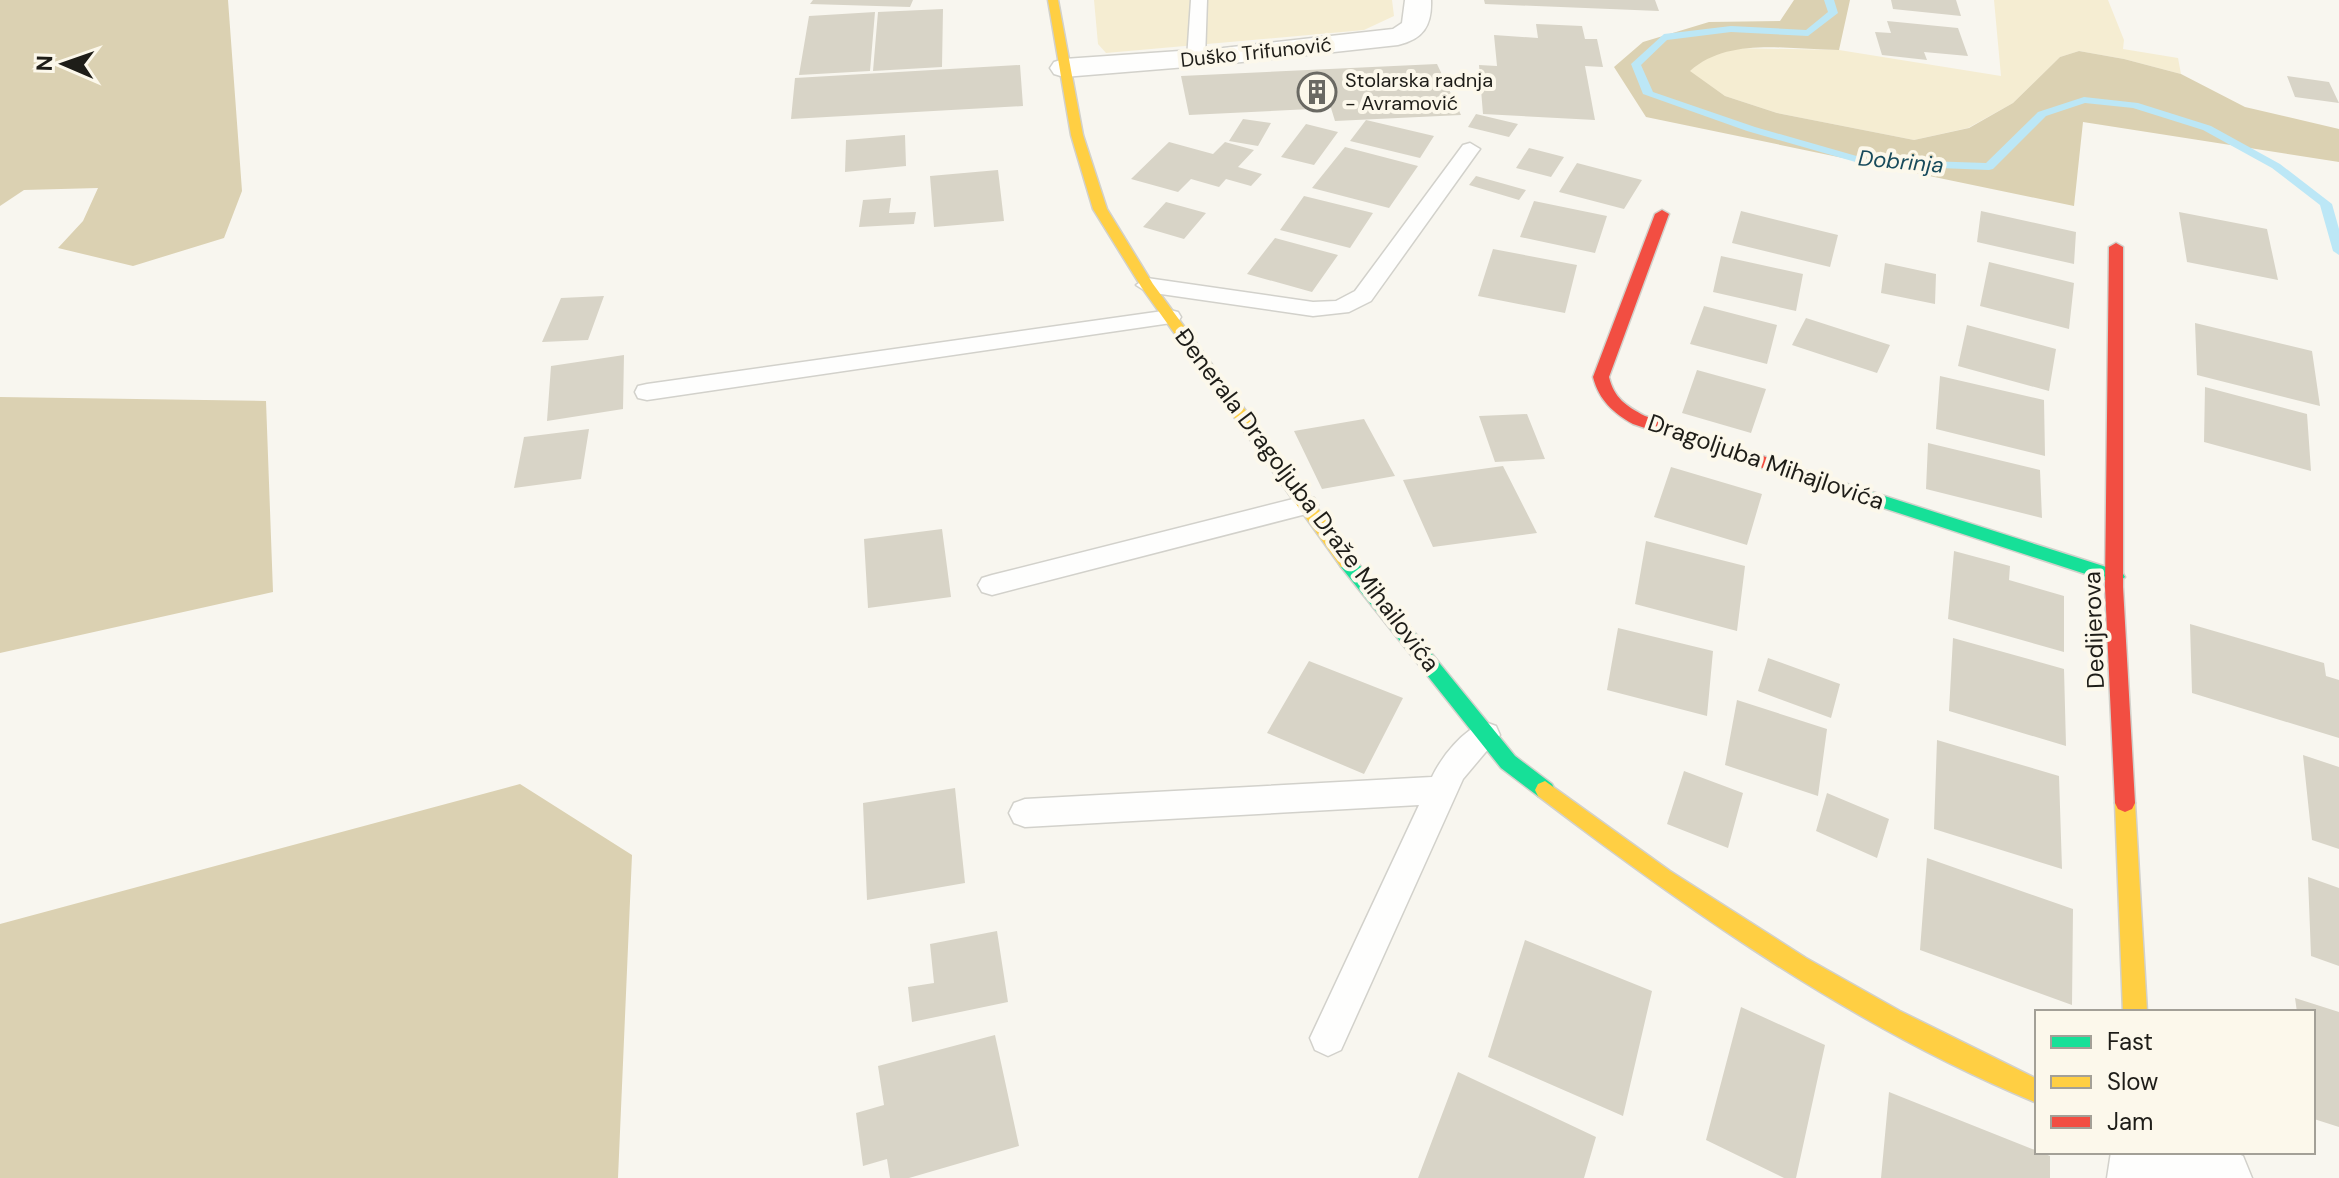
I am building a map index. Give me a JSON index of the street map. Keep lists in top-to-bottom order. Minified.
{"streets":{"street":["Duško Trifunović","Dragoljuba Mihajlovića","Đenerala Dragoljuba Draže Mihailovića","Dedijerova"]},"crossings":[["Duško Trifunović","Đenerala Dragoljuba Draže Mihailovića"],["Dragoljuba Mihajlovića","Dedijerova"]],"water":["Dobrinja"],"places":{"building":["Stolarska radnja - Avramović"]},"legend":["Fast","Slow","Jam"],"north":"left"}
